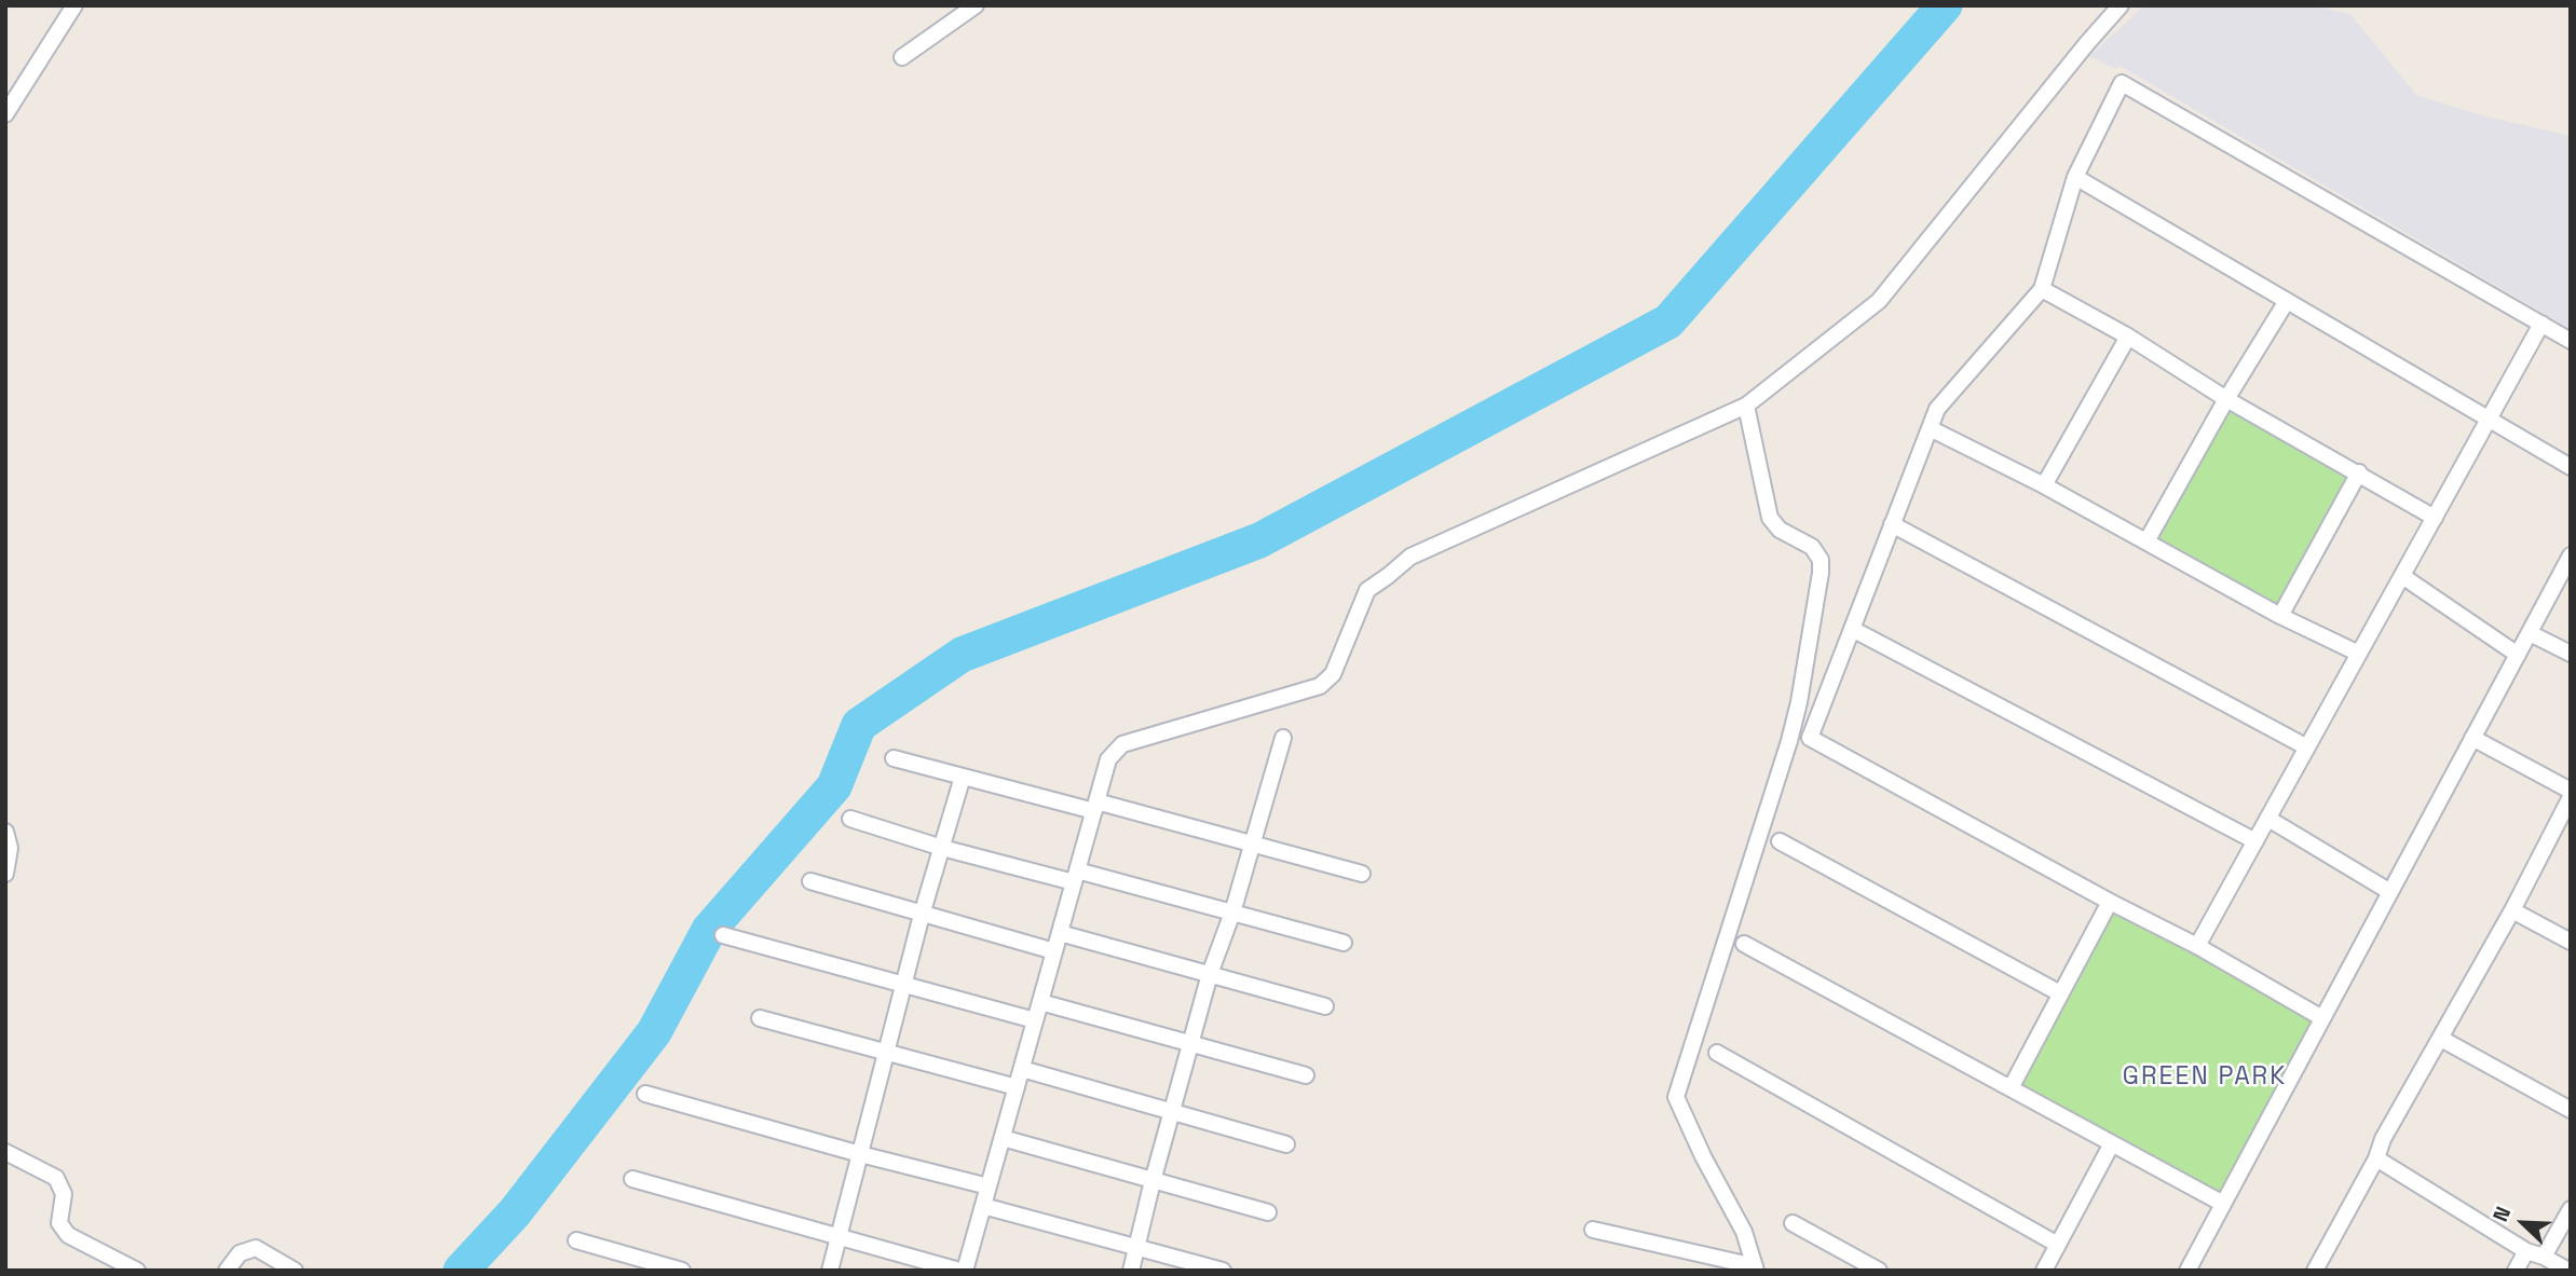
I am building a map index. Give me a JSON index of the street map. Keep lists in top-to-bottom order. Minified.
{"districts":["GREEN PARK"],"north":"top left"}
